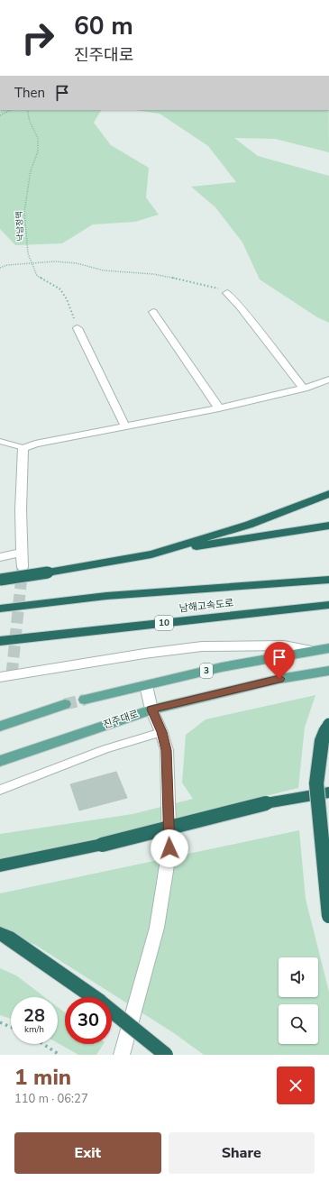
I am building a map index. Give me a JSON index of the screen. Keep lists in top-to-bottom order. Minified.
{"streets":{"highway":["남해고속도로","10"],"main road":["3","진주대로"],"path":["낙남정맥"]},"page":{"turn":["60 m","진주대로"],"then":"Then","speed":"28 km/h","limit":"30","heading":["1 min","110 m · 06:27"],"buttons":["Exit","Share"]}}
